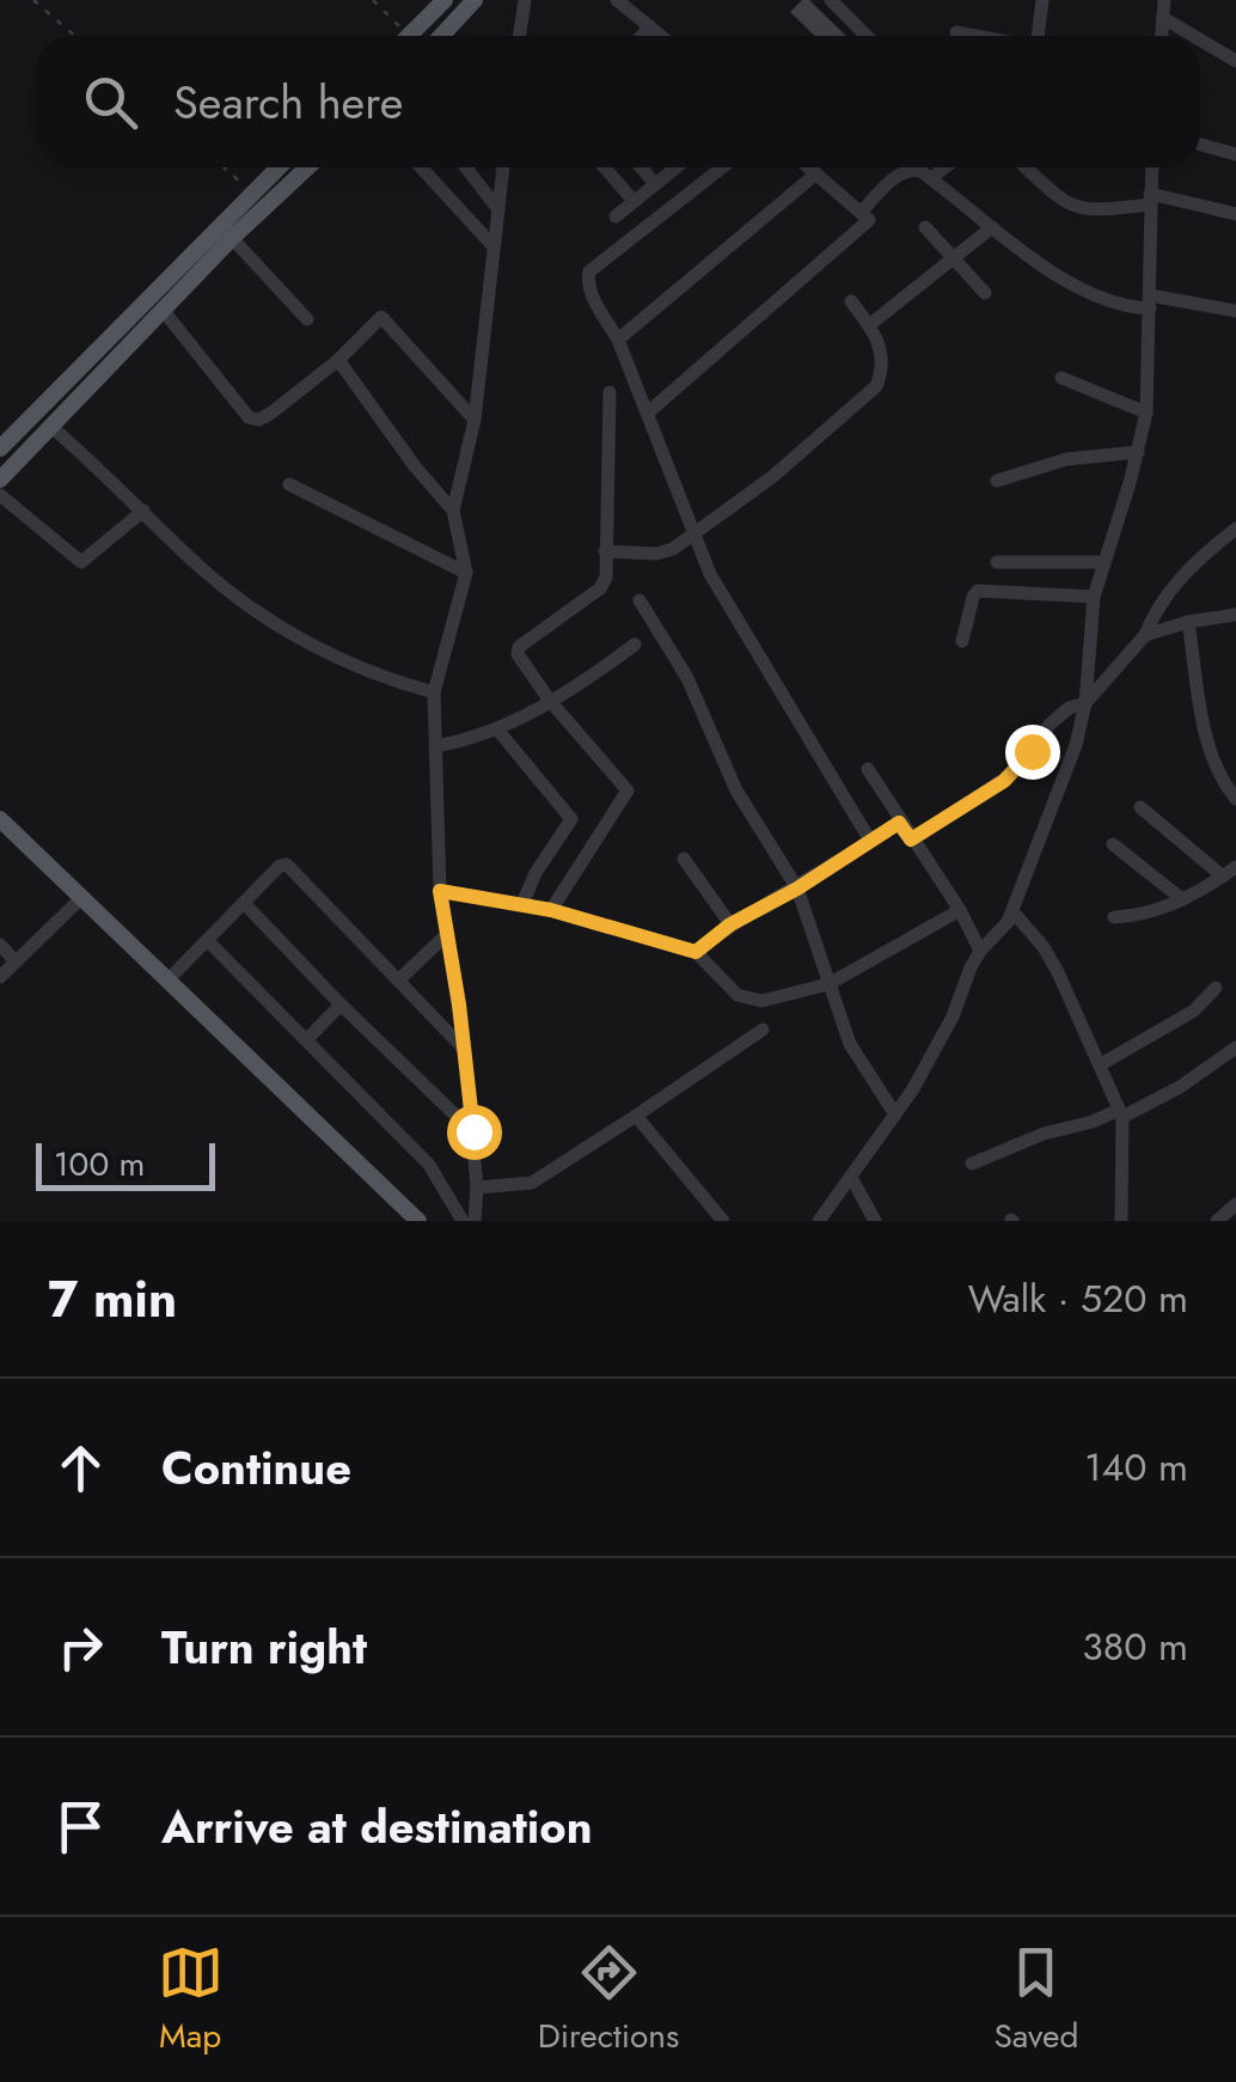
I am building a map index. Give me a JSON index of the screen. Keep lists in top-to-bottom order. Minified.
{"scale_bar":"100 m","page":{"search":"Search here","scale":"100 m","heading":["7 min","Walk · 520 m"],"list":[["Continue","140 m"],["Turn right","380 m"],"Arrive at destination"],"nav":["Map","Directions","Saved"]}}
